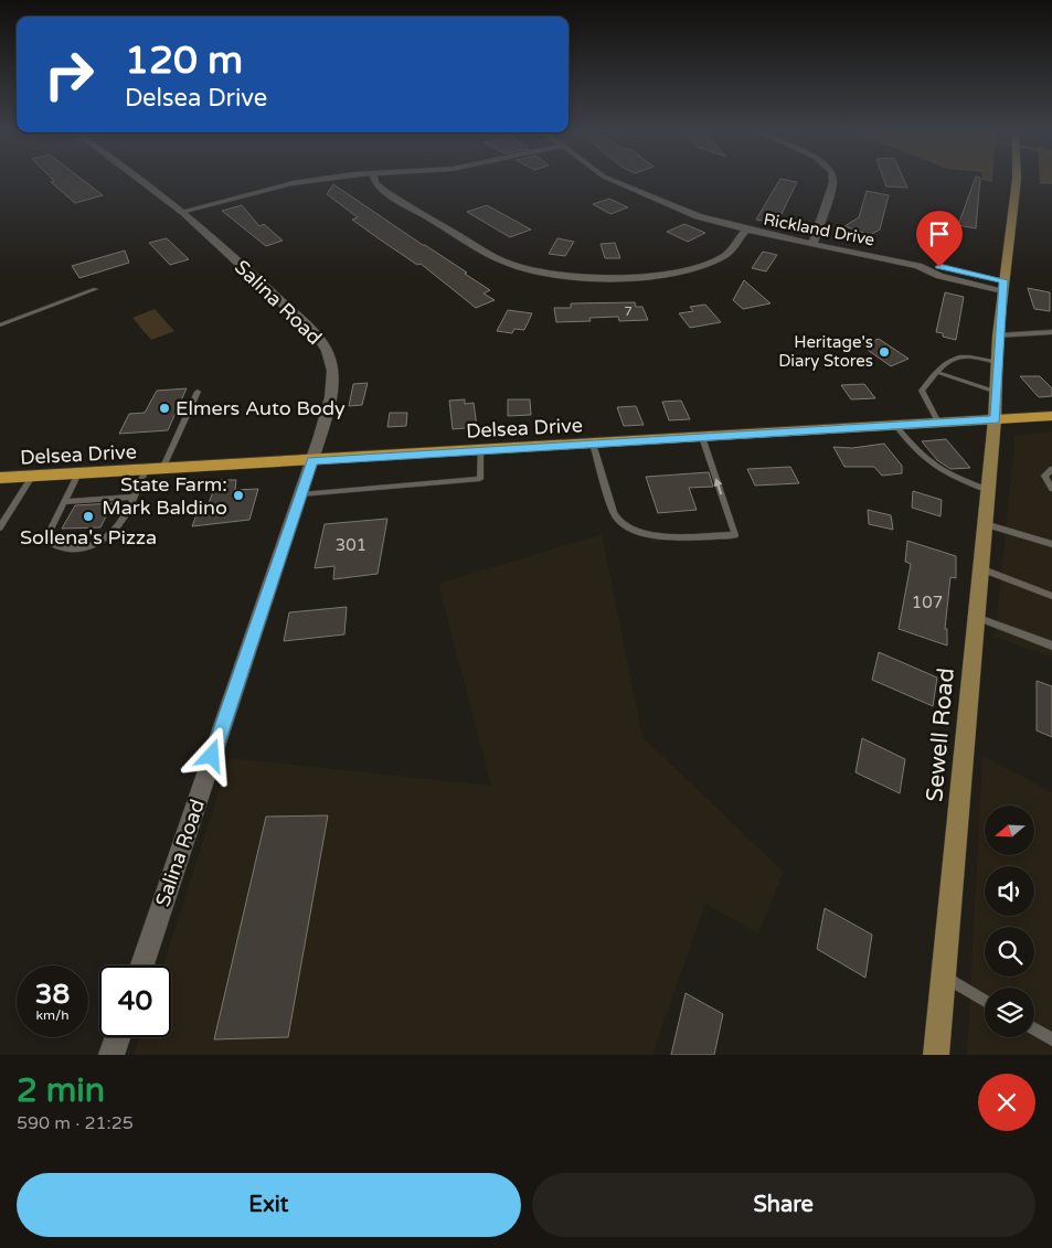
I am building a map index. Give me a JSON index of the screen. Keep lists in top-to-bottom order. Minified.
{"streets":{"main road":["Delsea Drive","Sewell Road"],"street":["Rickland Drive","Salina Road"]},"crossings":[["Rickland Drive","Sewell Road"],["Salina Road","Delsea Drive"],["Delsea Drive","Sewell Road"]],"places":["Heritage's Diary Stores","Elmers Auto Body","State Farm: Mark Baldino","Sollena's Pizza"],"house_numbers":["7","301","107"],"north":"left","page":{"turn":["120 m","Delsea Drive"],"speed":"38 km/h","limit":"40","heading":["2 min","590 m · 21:25"],"buttons":["Exit","Share"]}}
